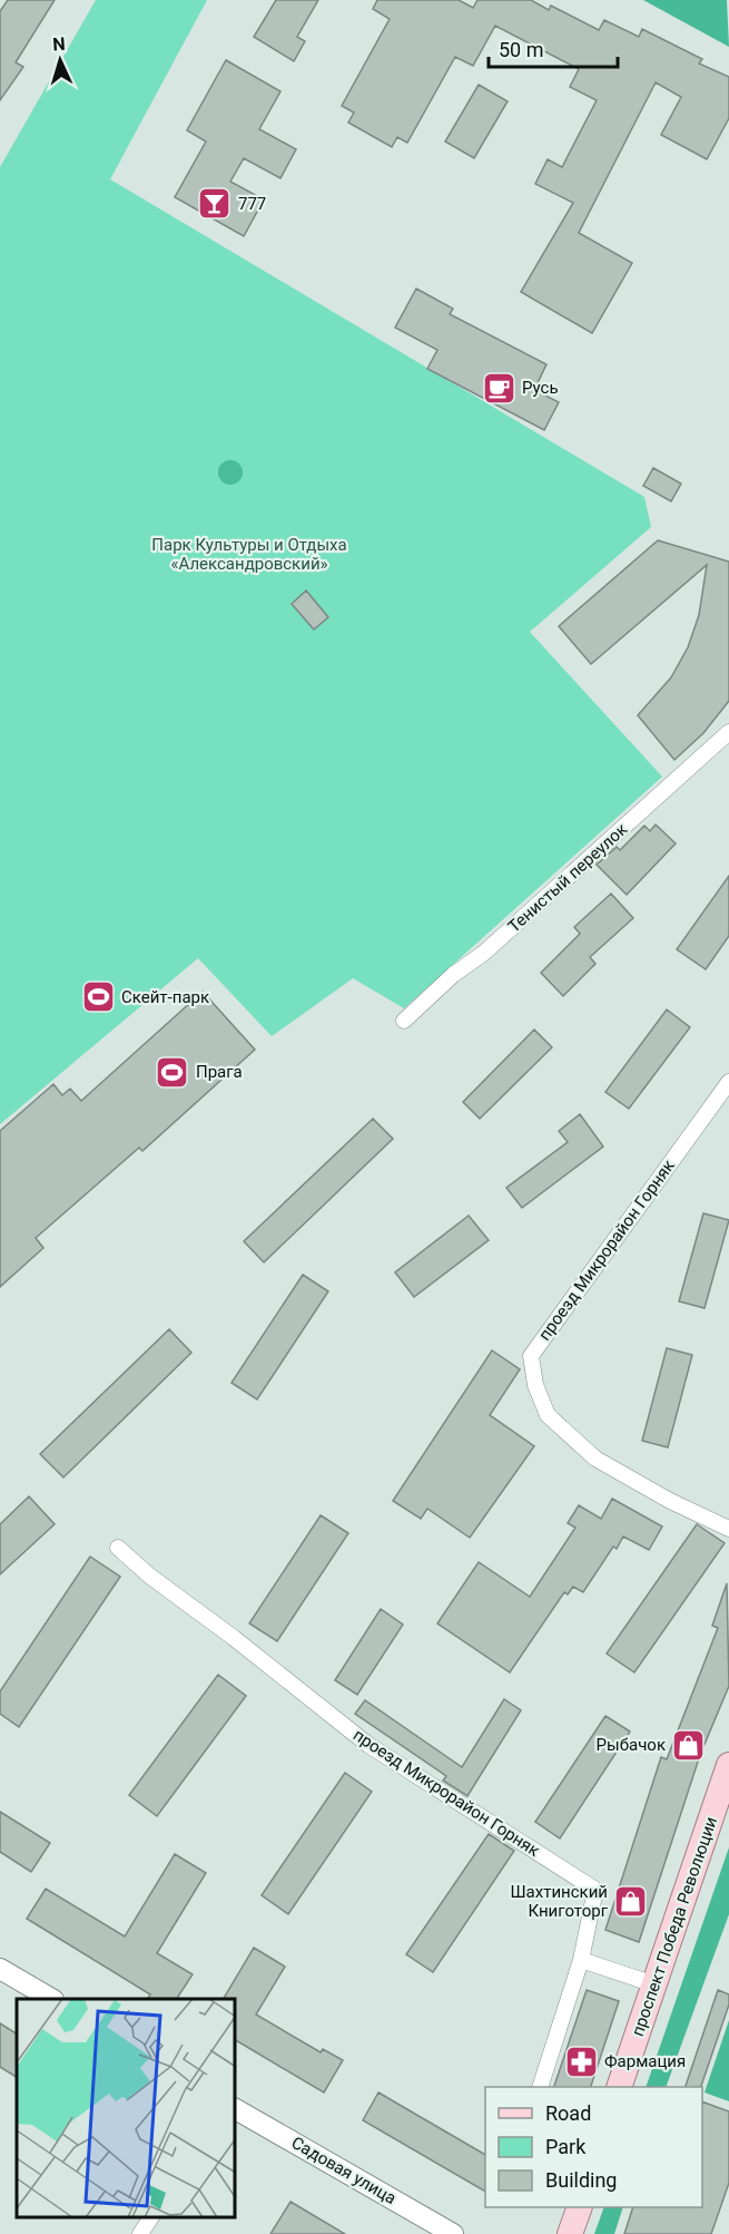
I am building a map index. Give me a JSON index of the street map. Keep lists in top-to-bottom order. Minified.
{"streets":{"main road":["проспект Победа Революции"],"street":["Тенистый переулок","проезд Микрорайон Горняк","Садовая улица"]},"parks":["Парк Культуры и Отдыха «Александровский»"],"places":{"bar":["777"],"cafe":["Русь"],"sports":["Скейт-парк","Прага"],"shop":["Рыбачок","Шахтинский Книготорг"],"pharmacy":["Фармация"]},"legend":["Road","Park","Building"],"scale_bar":"50 m","north":"top"}
